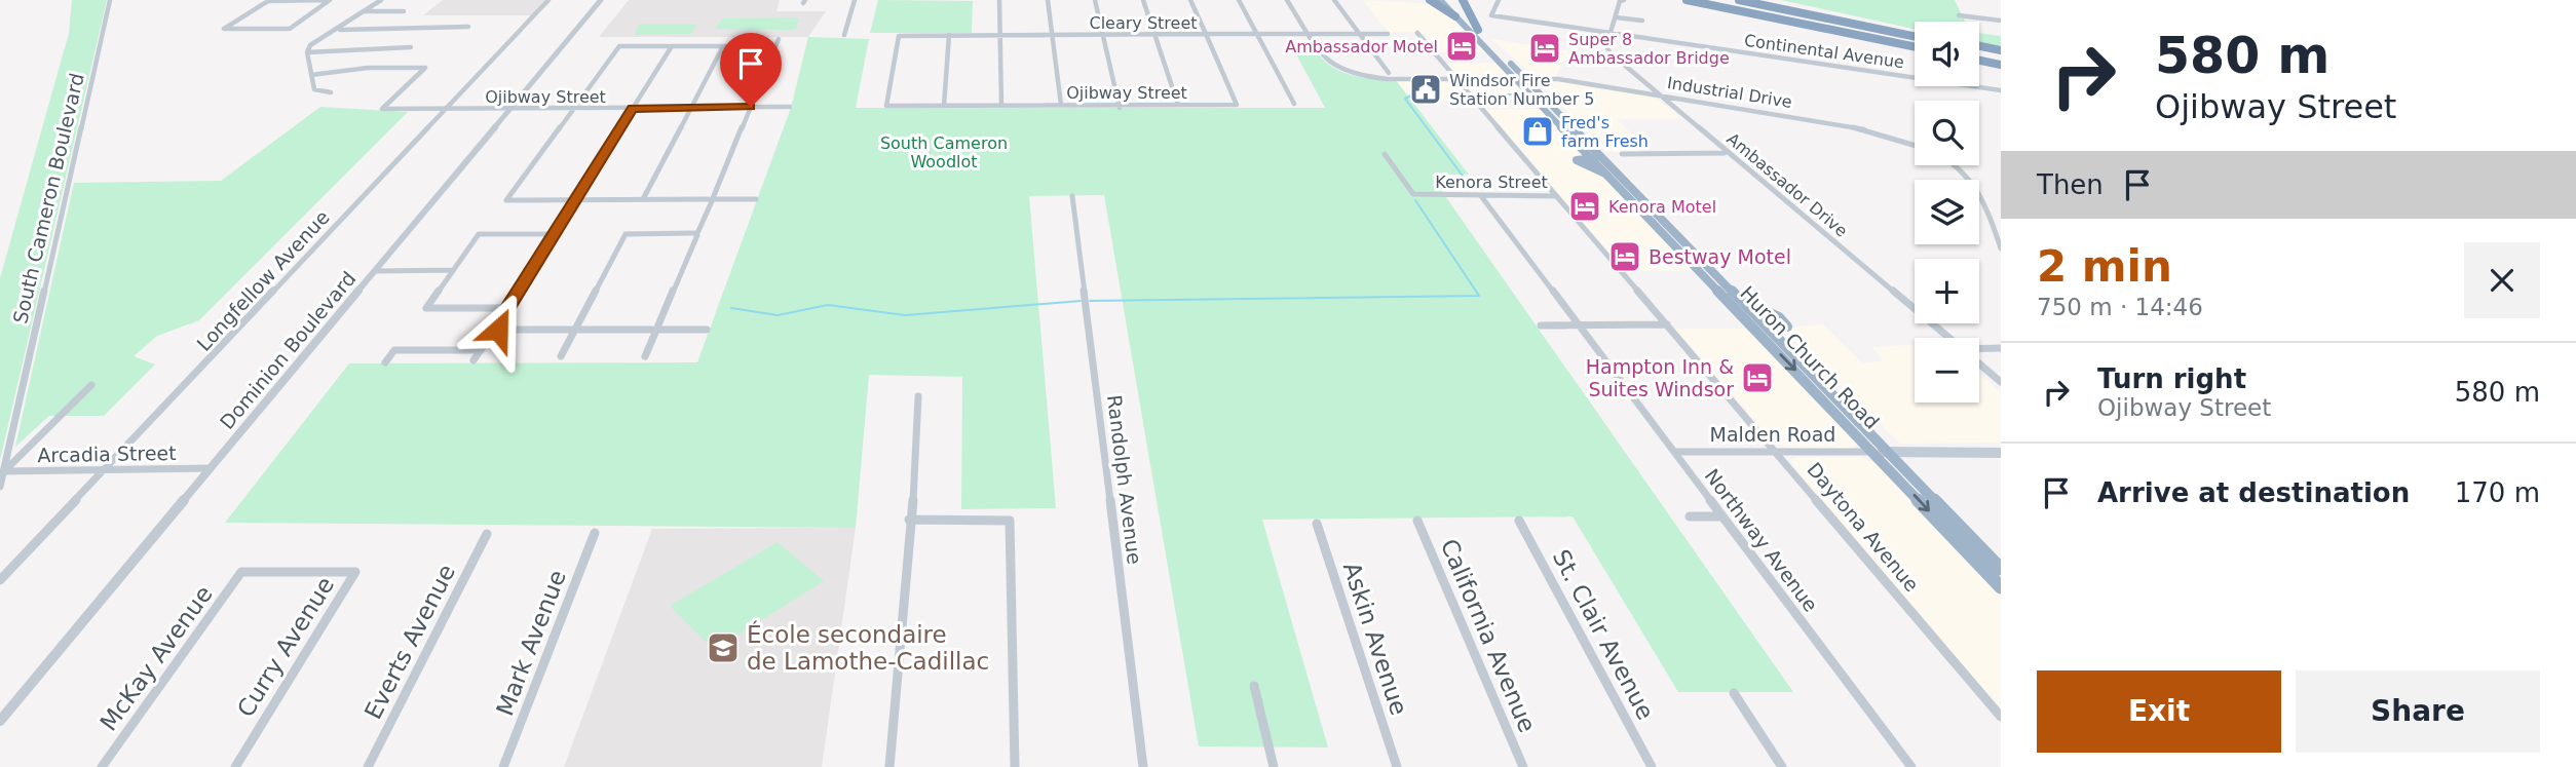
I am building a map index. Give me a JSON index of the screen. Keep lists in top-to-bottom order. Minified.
{"streets":{"highway":["Huron Church Road"],"main road":["Malden Road"],"street":["Cleary Street","Continental Avenue","Ojibway Street","Industrial Drive","Kenora Street","Ambassador Drive","South Cameron Boulevard","Longfellow Avenue","Dominion Boulevard","Arcadia Street","Randolph Avenue","Daytona Avenue","Northway Avenue","St. Clair Avenue","California Avenue","Askin Avenue","Everts Avenue","Mark Avenue","Curry Avenue","McKay Avenue"]},"crossings":[["Cleary Street","Ojibway Street"],["Cleary Street","Industrial Drive"],["Continental Avenue","Ambassador Drive"],["Ojibway Street","Longfellow Avenue"],["Ojibway Street","Dominion Boulevard"],["Industrial Drive","Ambassador Drive"],["Industrial Drive","Huron Church Road"],["Industrial Drive","Daytona Avenue"],["Kenora Street","Daytona Avenue"],["Kenora Street","Northway Avenue"],["South Cameron Boulevard","Arcadia Street"],["Longfellow Avenue","Arcadia Street"],["Dominion Boulevard","Arcadia Street"],["Huron Church Road","Malden Road"],["Malden Road","Daytona Avenue"],["Malden Road","Northway Avenue"],["Curry Avenue","McKay Avenue"]],"parks":["South Cameron Woodlot"],"places":{"hotel":["Ambassador Motel","Super 8 Ambassador Bridge","Kenora Motel","Bestway Motel","Hampton Inn & Suites Windsor"],"public building":["Windsor Fire Station Number 5"],"shop":["Fred's farm Fresh"],"school or university":["École secondaire de Lamothe-Cadillac"]},"page":{"turn":["580 m","Ojibway Street"],"map_buttons":["+","−"],"then":"Then","heading":["2 min","750 m · 14:46"],"list":[{"name":"Turn right","note":"Ojibway Street","value":"580 m"},{"name":"Arrive at destination","value":"170 m"}],"buttons":["Exit","Share"]}}
